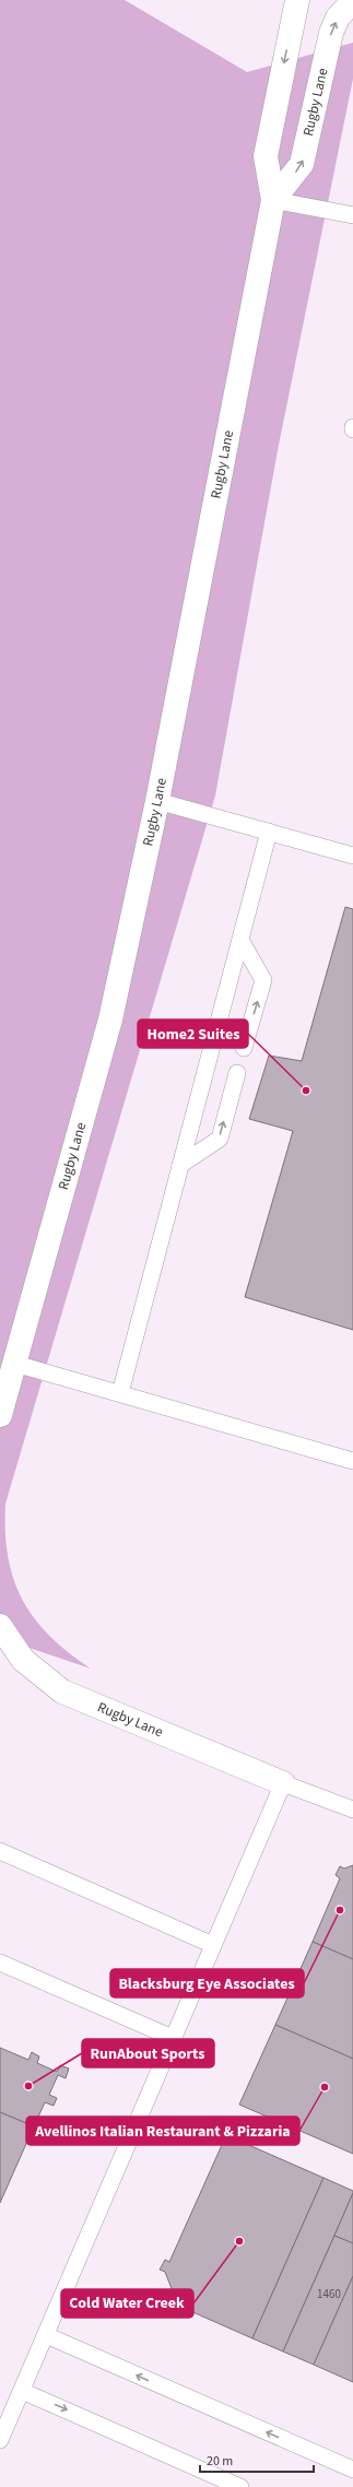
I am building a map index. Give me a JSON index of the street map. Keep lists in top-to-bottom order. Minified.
{"streets":{"street":["Rugby Lane"]},"places":["Home2 Suites","Blacksburg Eye Associates","RunAbout Sports","Avellinos Italian Restaurant & Pizzaria","Cold Water Creek"],"house_numbers":["1460"],"scale_bar":"20 m"}
